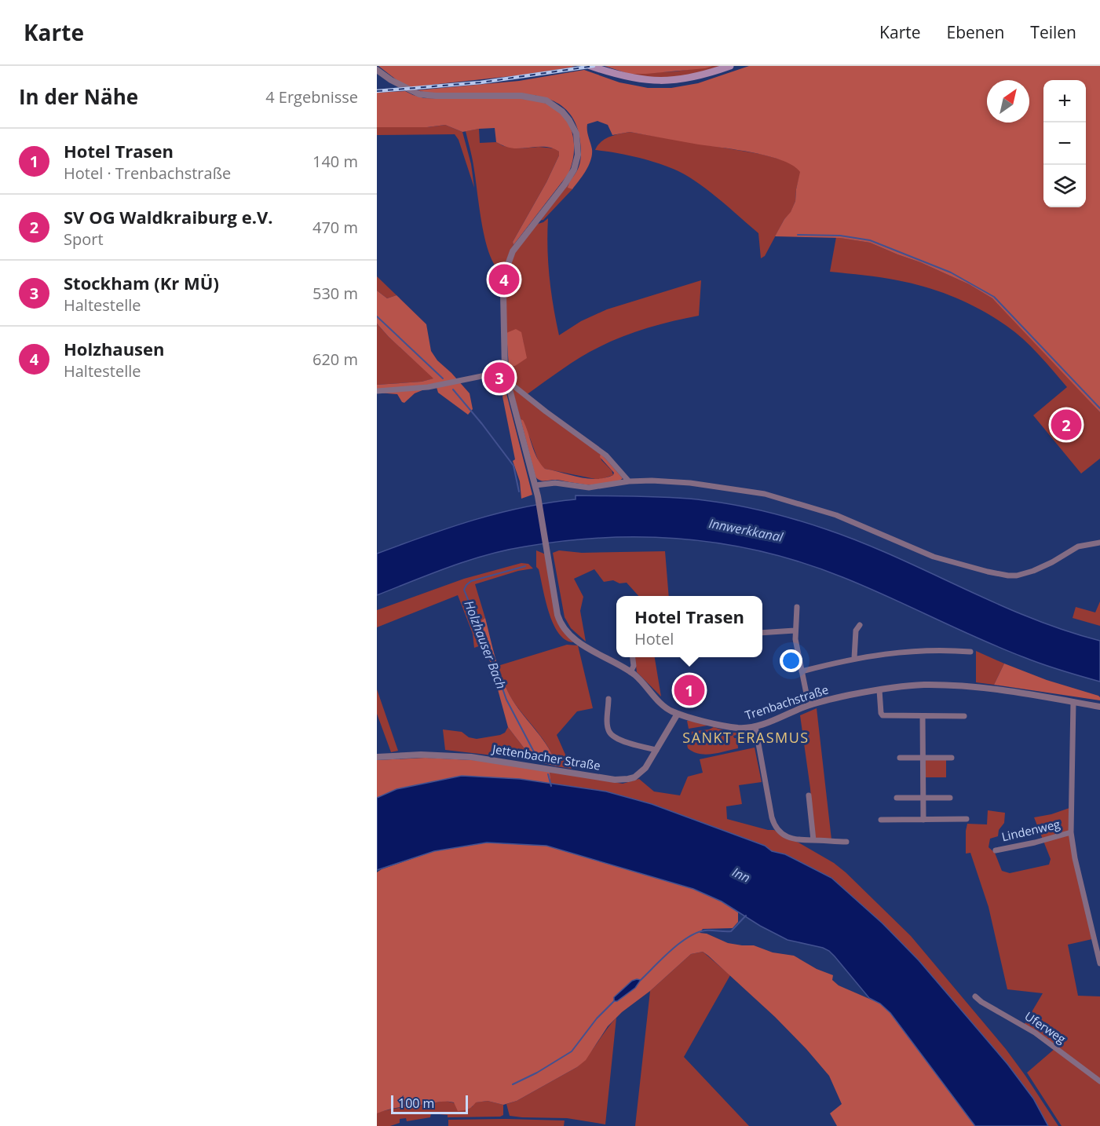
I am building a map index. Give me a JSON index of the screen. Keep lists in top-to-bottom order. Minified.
{"streets":{"street":["Trenbachstraße","Jettenbacher Straße","Lindenweg","Uferweg"]},"crossings":[["Trenbachstraße","Jettenbacher Straße"]],"districts":["SANKT ERASMUS"],"water":["Innwerkkanal","Holzhauser Bach","Inn"],"scale_bar":"100 m","north":"top right","page":{"header":"Karte","nav":["Karte","Ebenen","Teilen"],"heading":["In der Nähe","4 Ergebnisse"],"map_buttons":["+","−"],"list":[{"mark":"1","name":"Hotel Trasen","note":"Hotel · Trenbachstraße","value":"140 m"},{"mark":"2","name":"SV OG Waldkraiburg e.V.","note":"Sport","value":"470 m"},{"mark":"3","name":"Stockham (Kr MÜ)","note":"Haltestelle","value":"530 m"},{"mark":"4","name":"Holzhausen","note":"Haltestelle","value":"620 m"}],"pins":["4","3","2","1"],"popup":["Hotel Trasen","Hotel"],"scale":"100 m"}}
